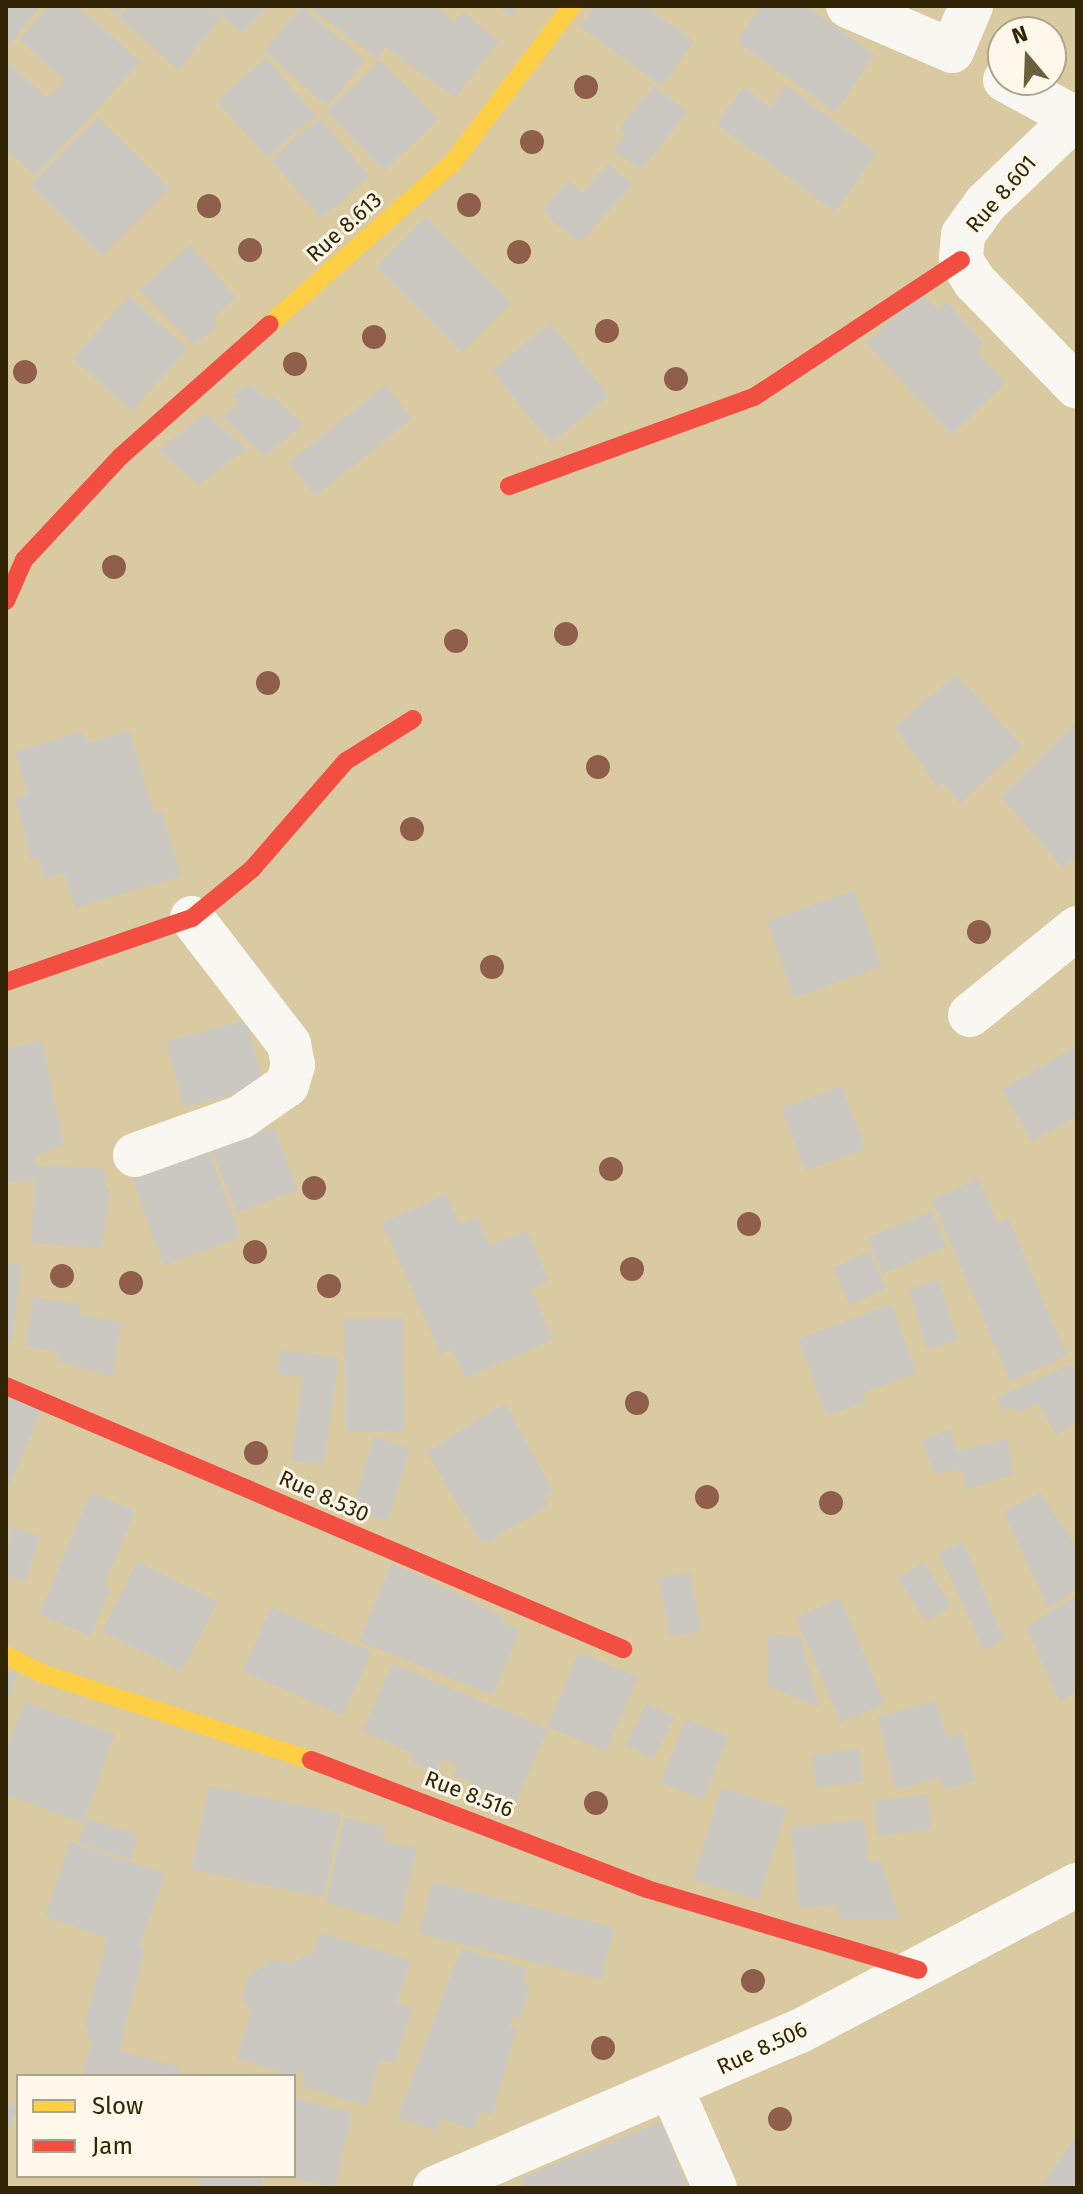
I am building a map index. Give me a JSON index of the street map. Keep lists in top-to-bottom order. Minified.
{"streets":{"street":["Rue 8.601","Rue 8.613","Rue 8.530","Rue 8.516","Rue 8.506"]},"crossings":[["Rue 8.516","Rue 8.506"]],"legend":["Slow","Jam"],"north":"top"}
